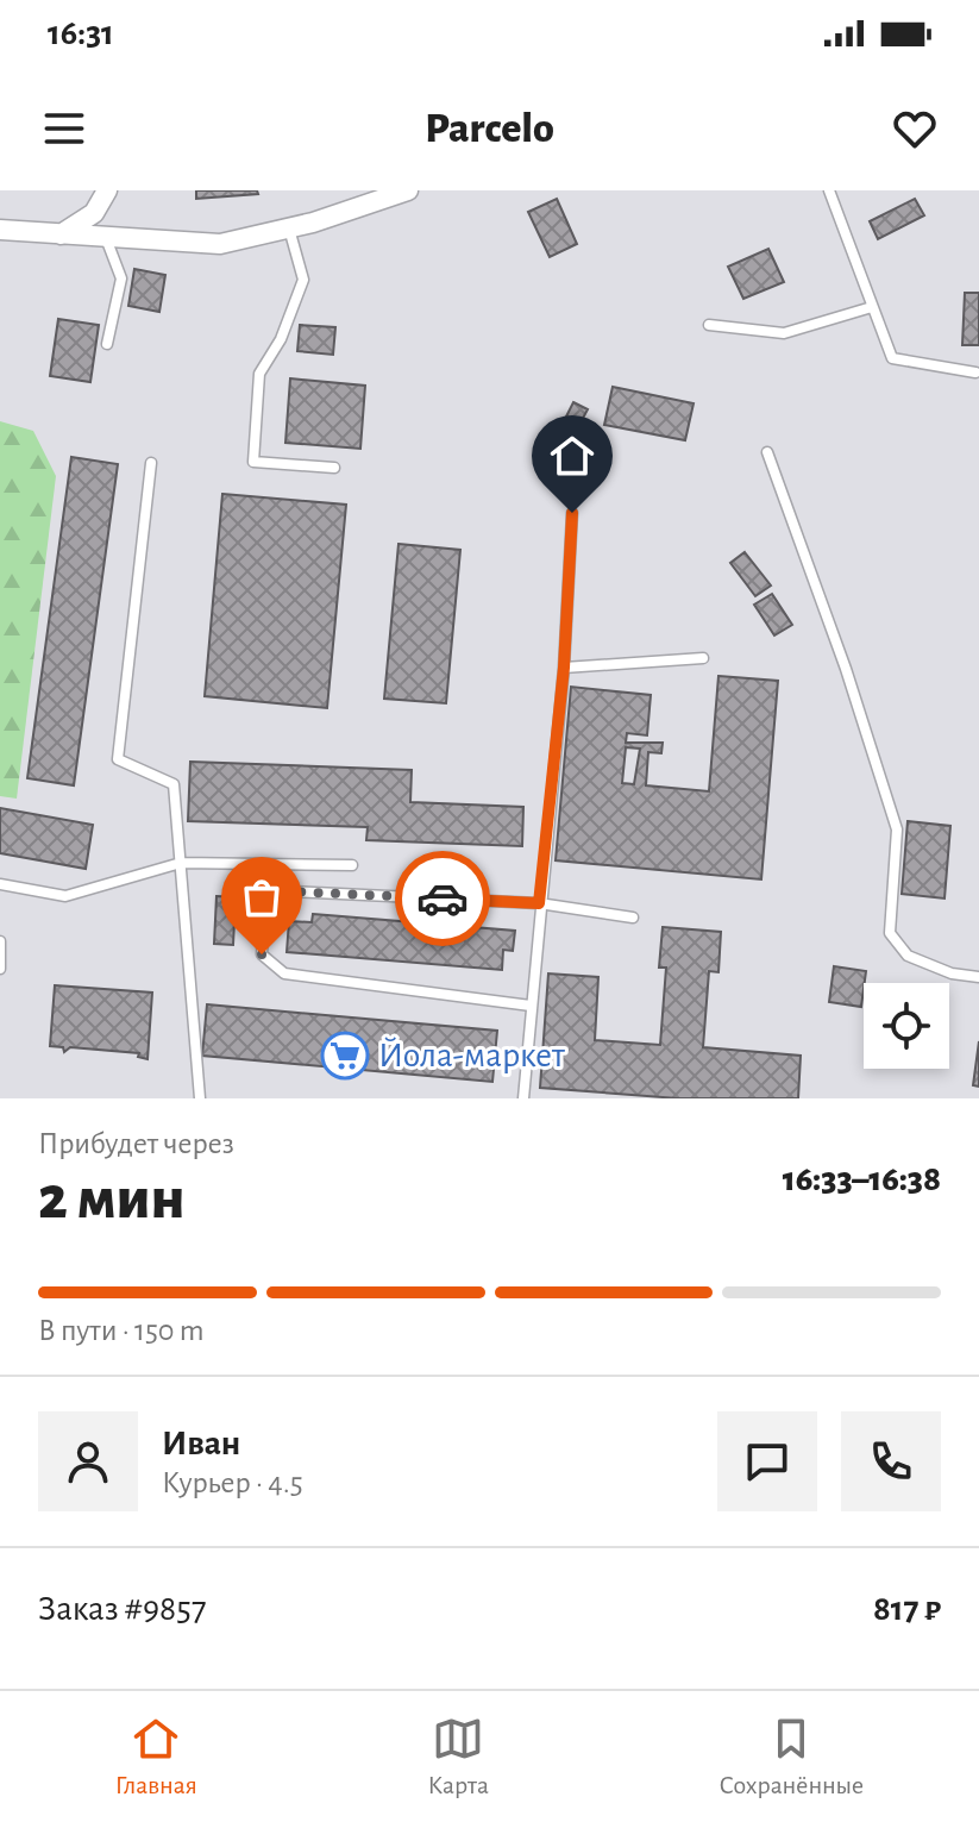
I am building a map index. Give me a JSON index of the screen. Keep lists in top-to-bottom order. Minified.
{"places":{"supermarket":["Йола-маркет"]},"page":{"status":"16:31","header":"Parcelo","heading":["2 мин","Прибудет через","16:33–16:38"],"panel":["Иван","Курьер · 4.5","Заказ #9857","817 ₽"],"bar":"В пути · 150 m","tabs":["Главная","Карта","Сохранённые"]}}
